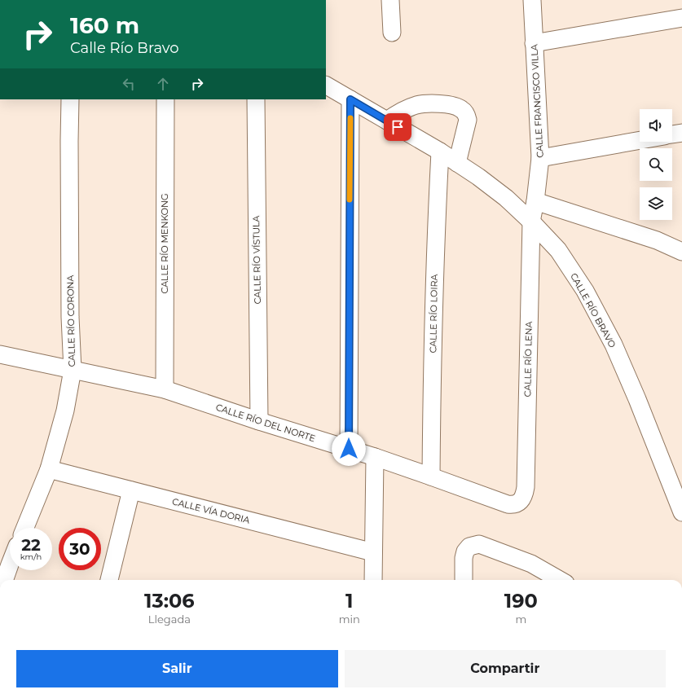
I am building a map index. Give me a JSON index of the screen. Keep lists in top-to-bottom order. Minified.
{"streets":{"street":["CALLE FRANCISCO VILLA","CALLE RÍO MENKONG","CALLE RÍO VÍSTULA","CALLE RÍO BRAVO","CALLE RÍO LOIRA","CALLE RÍO CORONA","CALLE RÍO LENA","CALLE RÍO DEL NORTE","CALLE VÍA DORIA"]},"crossings":[["CALLE FRANCISCO VILLA","CALLE RÍO BRAVO"],["CALLE FRANCISCO VILLA","CALLE RÍO LENA"],["CALLE RÍO MENKONG","CALLE RÍO DEL NORTE"],["CALLE RÍO VÍSTULA","CALLE RÍO DEL NORTE"],["CALLE RÍO BRAVO","CALLE RÍO LOIRA"],["CALLE RÍO BRAVO","CALLE RÍO LENA"],["CALLE RÍO LOIRA","CALLE RÍO DEL NORTE"],["CALLE RÍO CORONA","CALLE RÍO DEL NORTE"],["CALLE RÍO CORONA","CALLE VÍA DORIA"],["CALLE RÍO LENA","CALLE RÍO DEL NORTE"]],"page":{"turn":["160 m","Calle Río Bravo"],"speed":"22 km/h","limit":"30","eta":["13:06","Llegada","1","min","190","m"],"buttons":["Salir","Compartir"]}}
